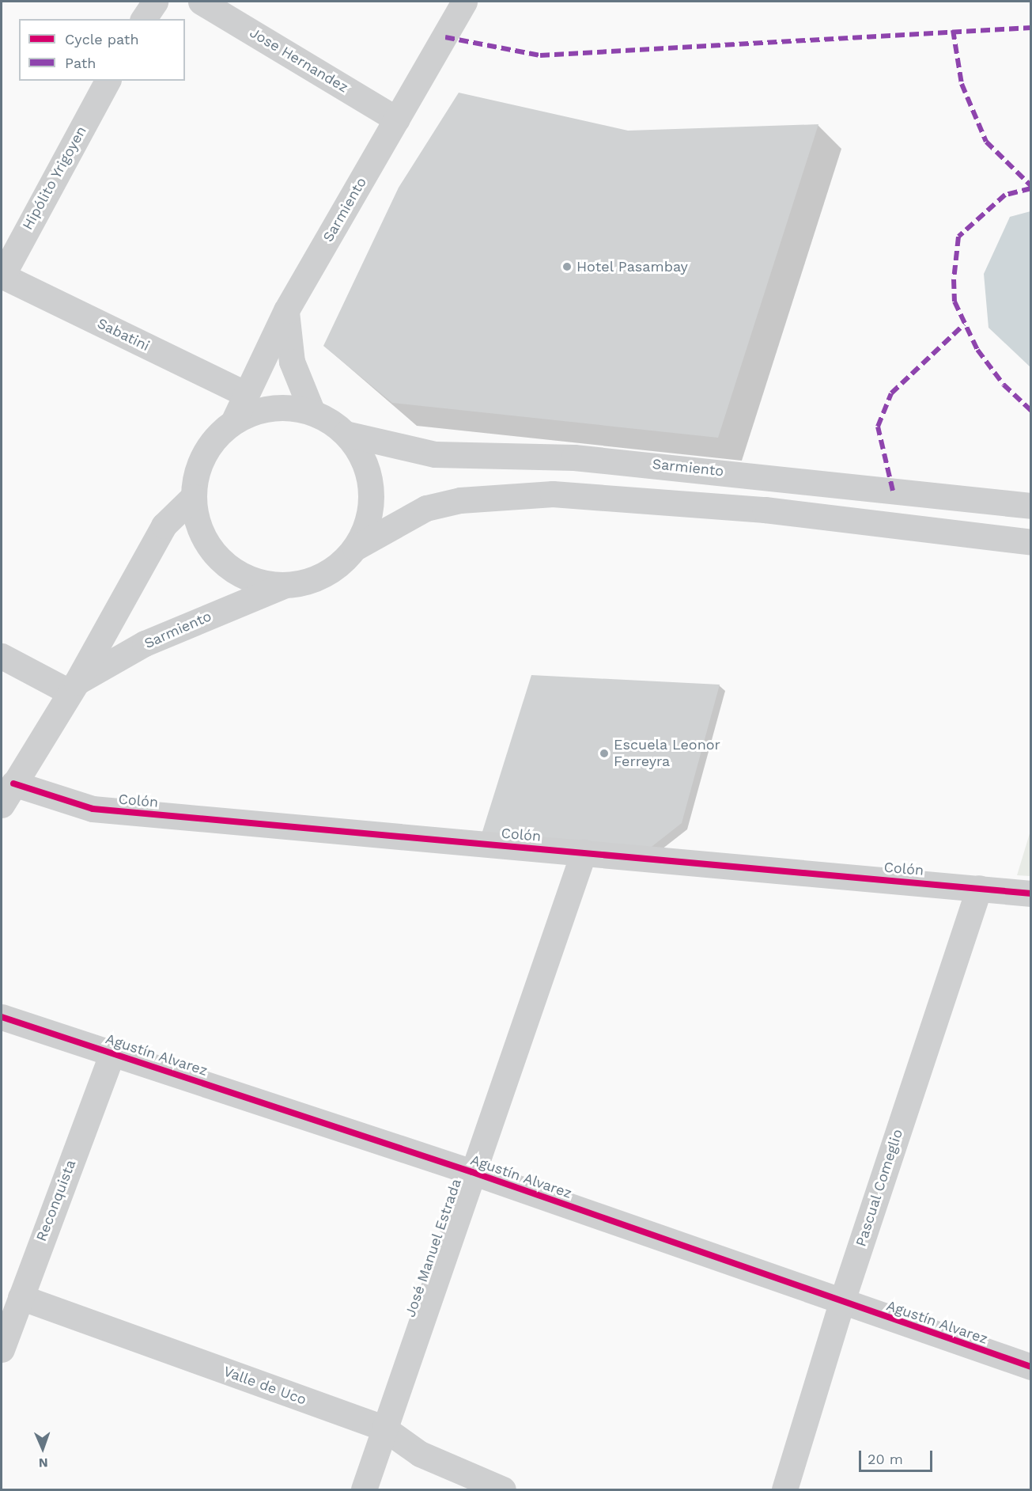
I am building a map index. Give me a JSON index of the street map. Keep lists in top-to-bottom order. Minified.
{"streets":{"street":["Jose Hernandez","Hipólito Yrigoyen","Sarmiento","Sabatini","Colón","Agustín Alvarez","Pascual Comeglio","Reconquista","José Manuel Estrada","Valle de Uco"]},"crossings":[["Jose Hernandez","Sarmiento"],["Hipólito Yrigoyen","Sabatini"],["Sarmiento","Sabatini"],["Sarmiento","Colón"],["Colón","Pascual Comeglio"],["Colón","José Manuel Estrada"],["Agustín Alvarez","Pascual Comeglio"],["Agustín Alvarez","Reconquista"],["Agustín Alvarez","José Manuel Estrada"],["Reconquista","Valle de Uco"],["José Manuel Estrada","Valle de Uco"]],"places":["Hotel Pasambay","Escuela Leonor Ferreyra"],"legend":["Cycle path","Path"],"scale_bar":"20 m","north":"bottom"}
